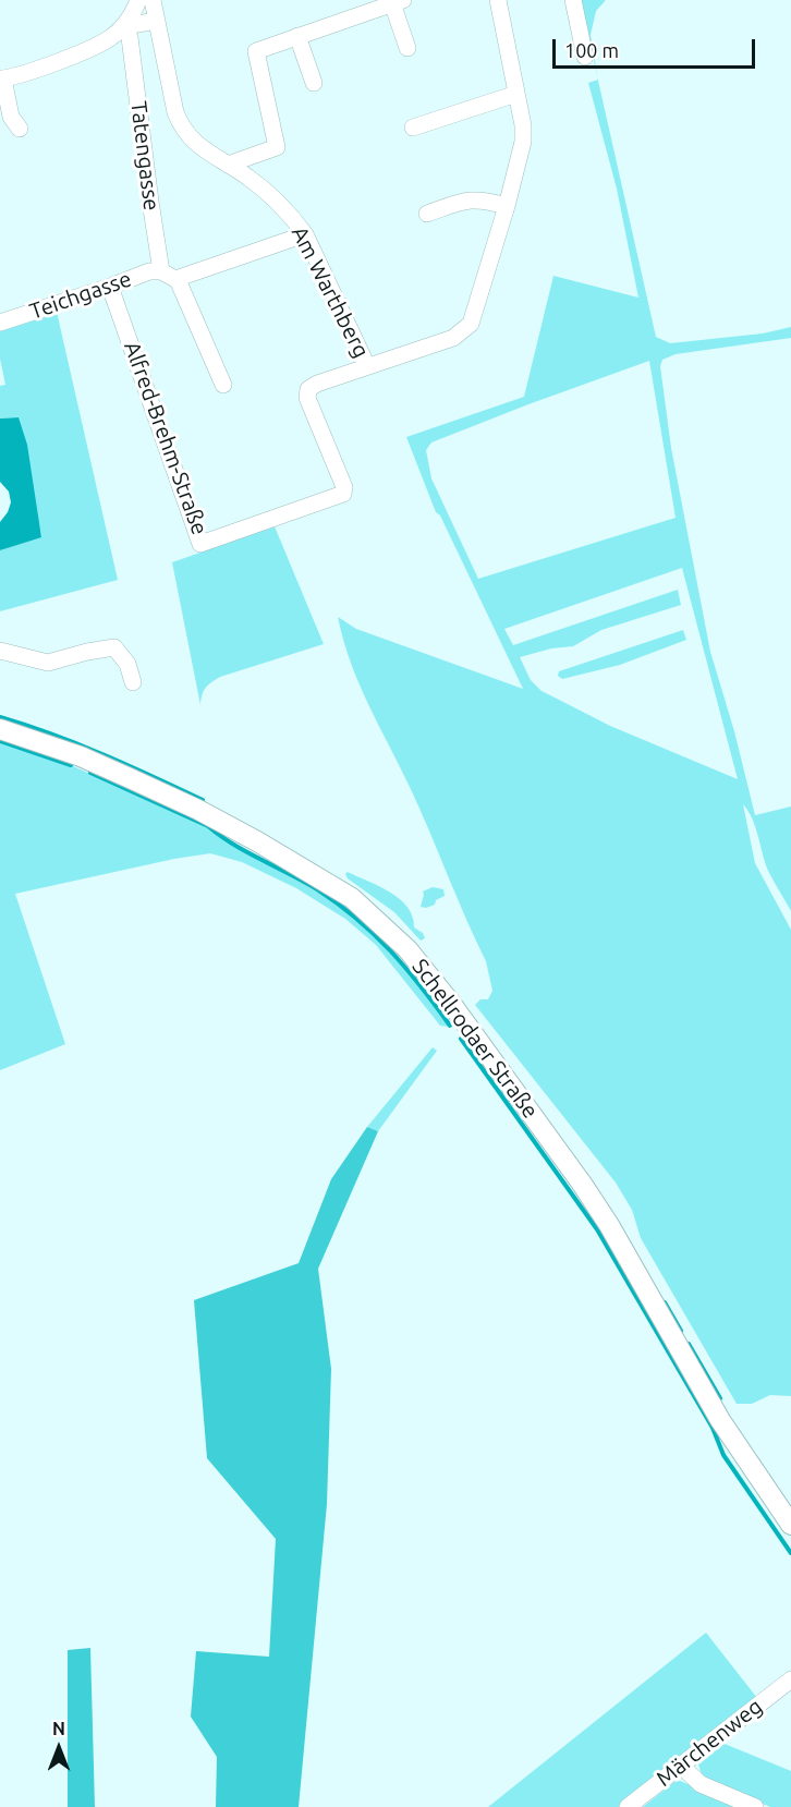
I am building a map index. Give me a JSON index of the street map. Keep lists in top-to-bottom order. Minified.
{"streets":{"street":["Tatengasse","Am Warthberg","Teichgasse","Alfred-Brehm-Straße","Schellrodaer Straße","Märchenweg"]},"crossings":[["Tatengasse","Teichgasse"],["Am Warthberg","Alfred-Brehm-Straße"],["Teichgasse","Alfred-Brehm-Straße"]],"scale_bar":"100 m","north":"top"}
